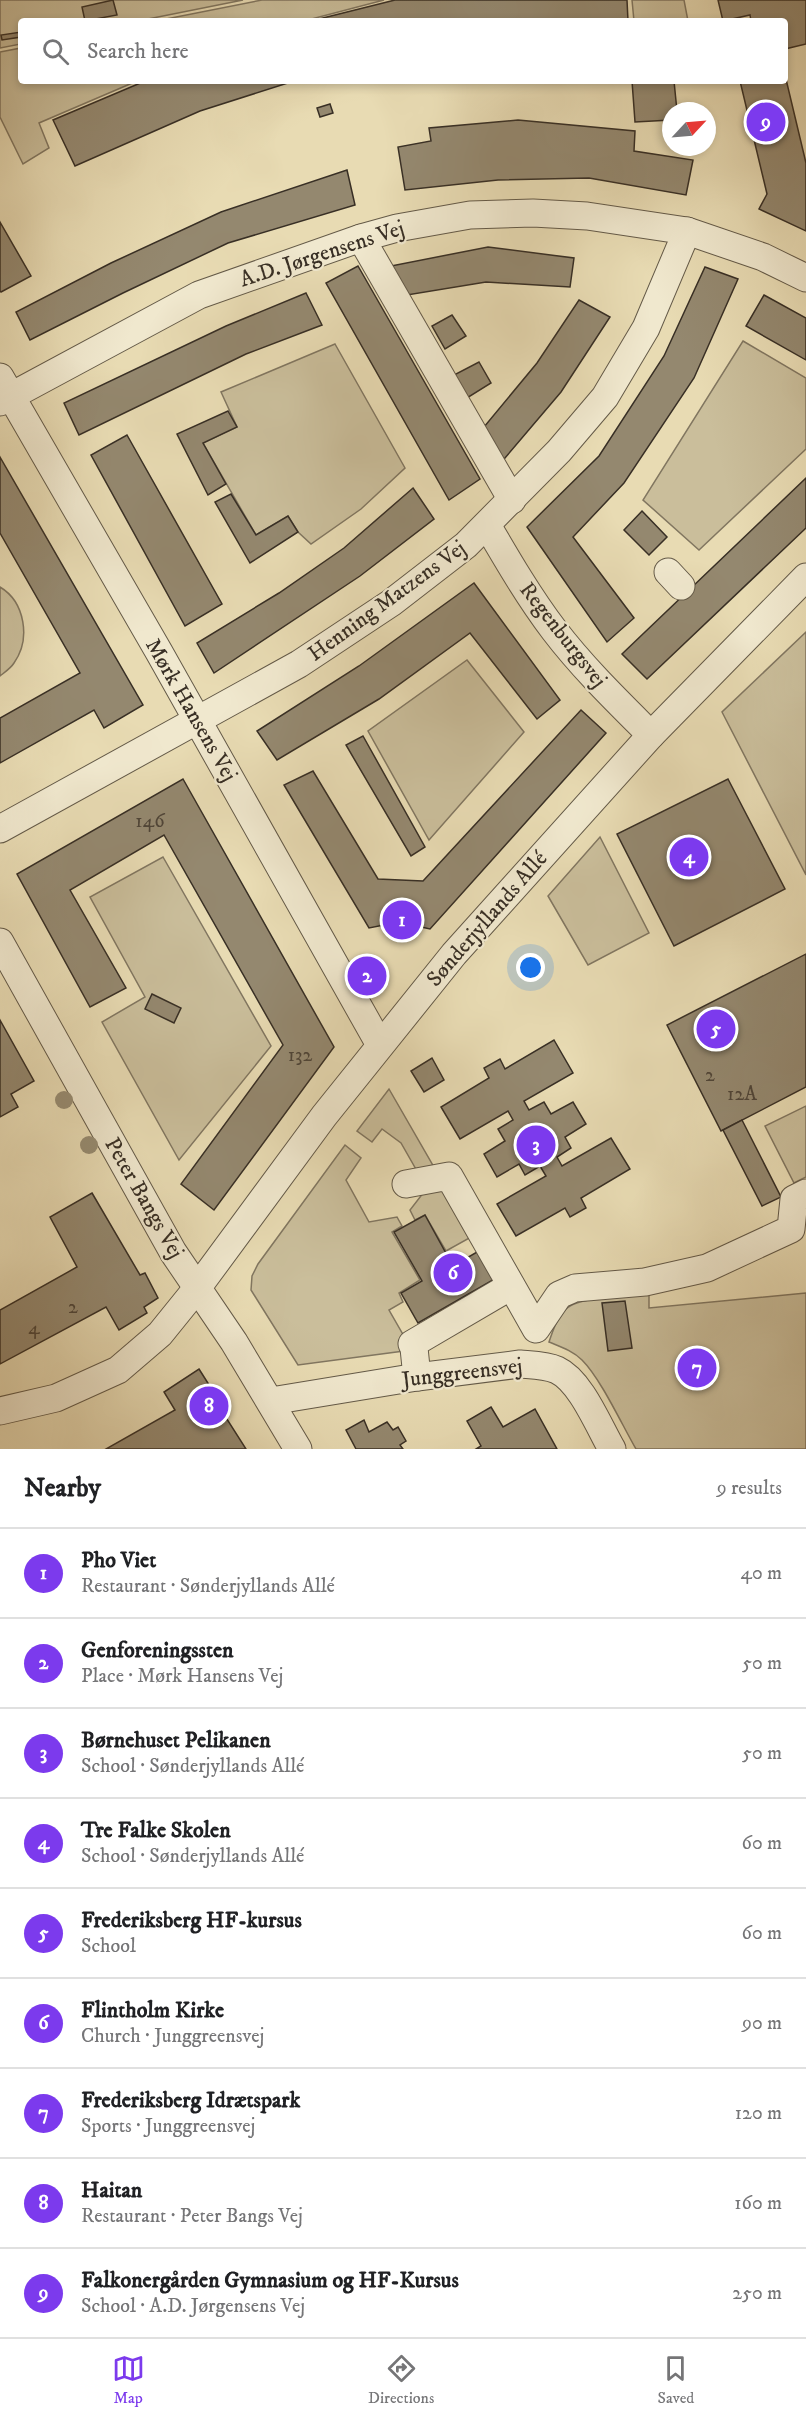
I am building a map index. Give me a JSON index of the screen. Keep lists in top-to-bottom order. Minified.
{"streets":{"street":["A.D. Jørgensens Vej","Henning Matzens Vej","Regenburgsvej","Mørk Hansens Vej","Sønderjyllands Allé","Peter Bangs Vej","Junggreensvej"]},"crossings":[["A.D. Jørgensens Vej","Henning Matzens Vej"],["A.D. Jørgensens Vej","Mørk Hansens Vej"],["Henning Matzens Vej","Regenburgsvej"],["Henning Matzens Vej","Mørk Hansens Vej"],["Regenburgsvej","Sønderjyllands Allé"],["Mørk Hansens Vej","Sønderjyllands Allé"],["Sønderjyllands Allé","Peter Bangs Vej"],["Peter Bangs Vej","Junggreensvej"]],"house_numbers":["146","132","2","12A","2","4"],"north":"top right","page":{"search":"Search here","pins":["9","4","1","2","5","3","6","7","8"],"heading":["Nearby","9 results"],"list":[{"mark":"1","name":"Pho Viet","note":"Restaurant · Sønderjyllands Allé","value":"40 m"},{"mark":"2","name":"Genforeningssten","note":"Place · Mørk Hansens Vej","value":"50 m"},{"mark":"3","name":"Børnehuset Pelikanen","note":"School · Sønderjyllands Allé","value":"50 m"},{"mark":"4","name":"Tre Falke Skolen","note":"School · Sønderjyllands Allé","value":"60 m"},{"mark":"5","name":"Frederiksberg HF-kursus","note":"School","value":"60 m"},{"mark":"6","name":"Flintholm Kirke","note":"Church · Junggreensvej","value":"90 m"},{"mark":"7","name":"Frederiksberg Idrætspark","note":"Sports · Junggreensvej","value":"120 m"},{"mark":"8","name":"Haitan","note":"Restaurant · Peter Bangs Vej","value":"160 m"},{"mark":"9","name":"Falkonergården Gymnasium og HF-Kursus","note":"School · A.D. Jørgensens Vej","value":"250 m"}],"nav":["Map","Directions","Saved"]}}
